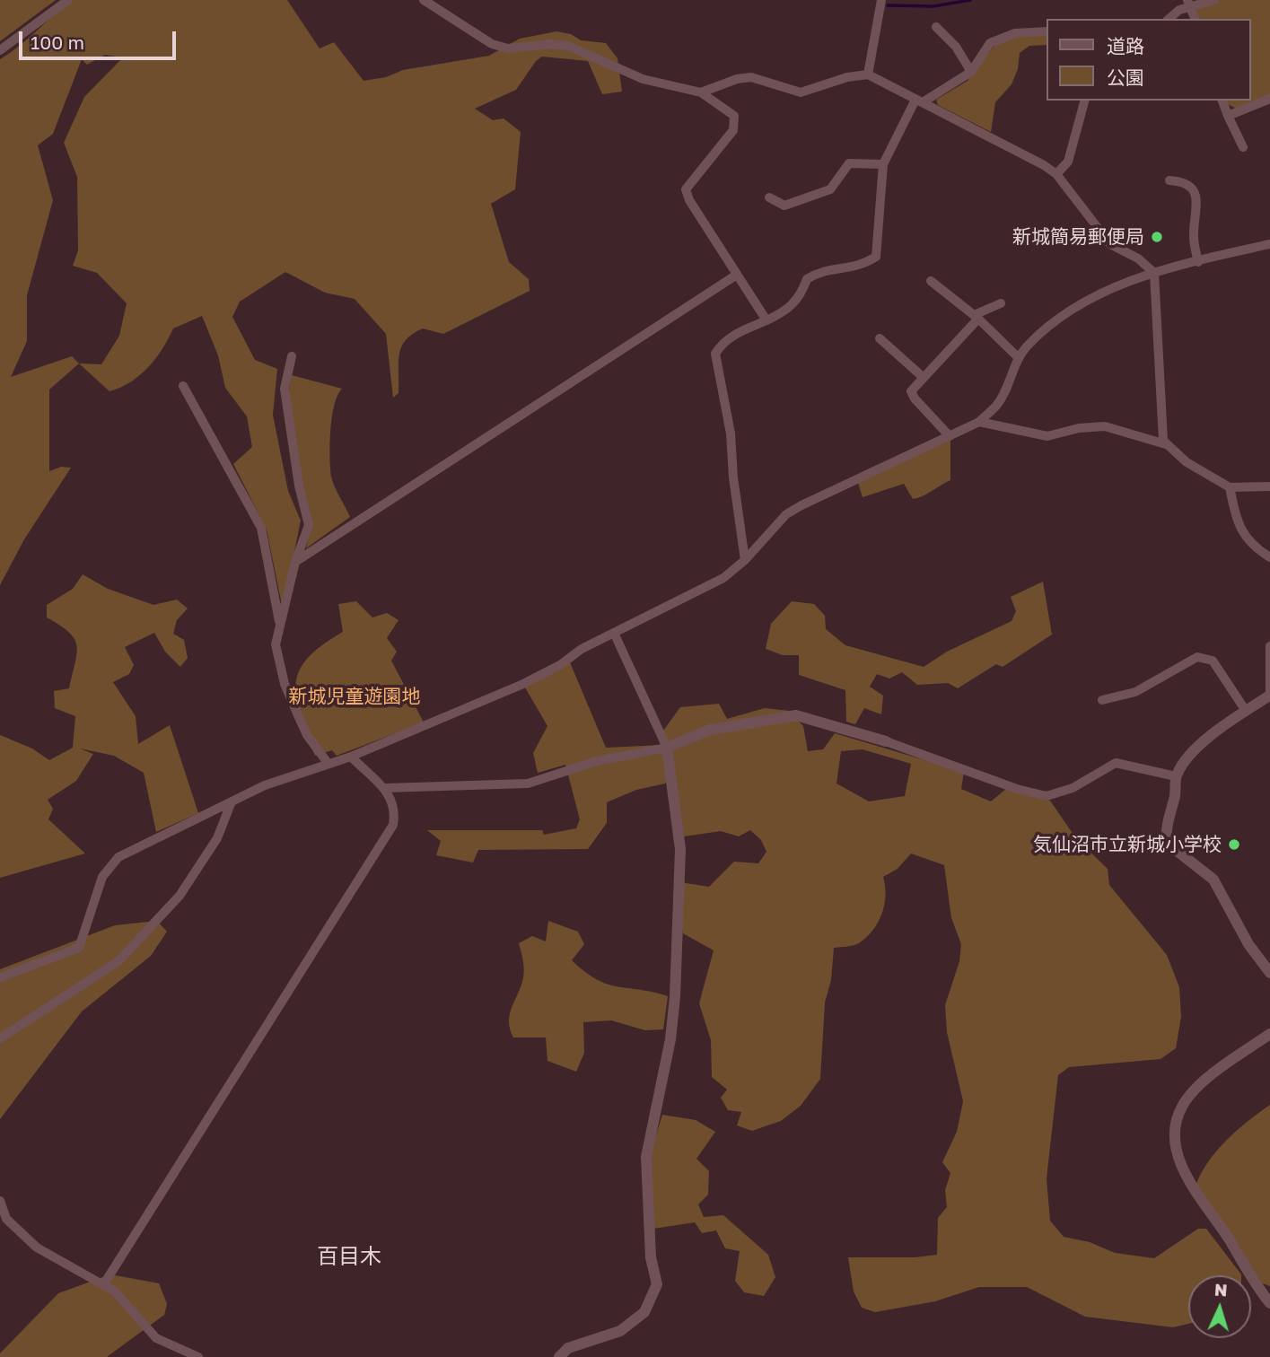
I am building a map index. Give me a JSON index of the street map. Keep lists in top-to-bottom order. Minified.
{"districts":["百目木"],"parks":["新城児童遊園地"],"places":["新城簡易郵便局","気仙沼市立新城小学校"],"legend":["道路","公園"],"scale_bar":"100 m","north":"top"}
